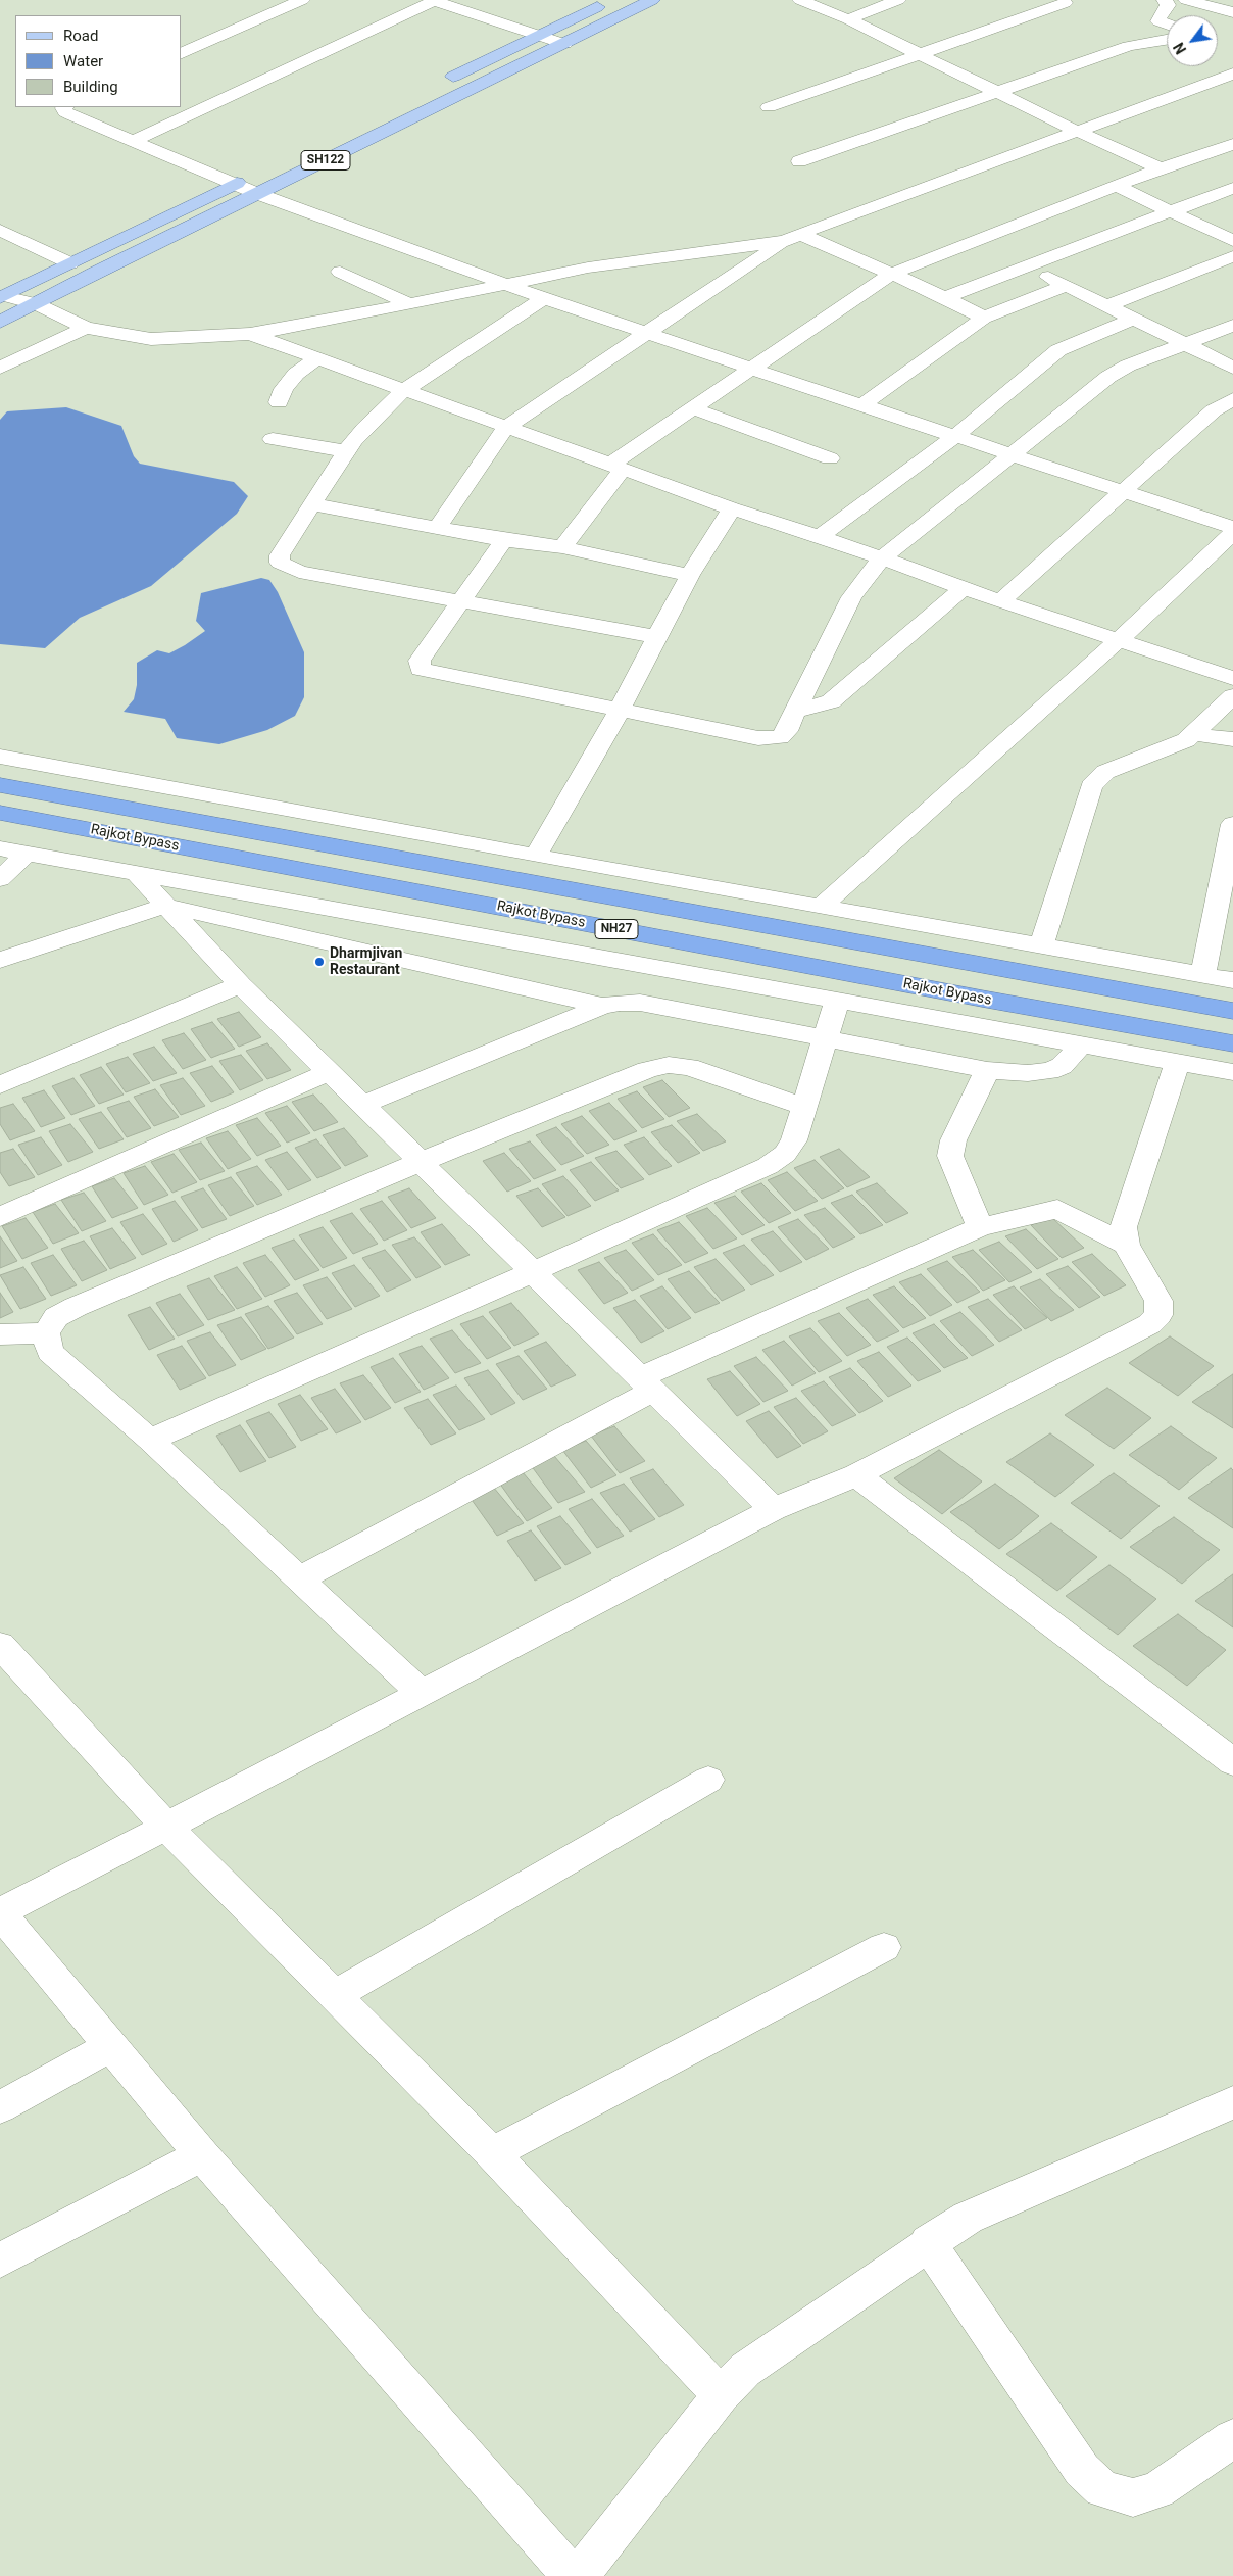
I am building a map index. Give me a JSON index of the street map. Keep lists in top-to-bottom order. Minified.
{"streets":{"highway":["Rajkot Bypass","NH27"],"main road":["SH122"]},"places":["Dharmjivan Restaurant"],"legend":["Road","Water","Building"],"north":"bottom left"}
